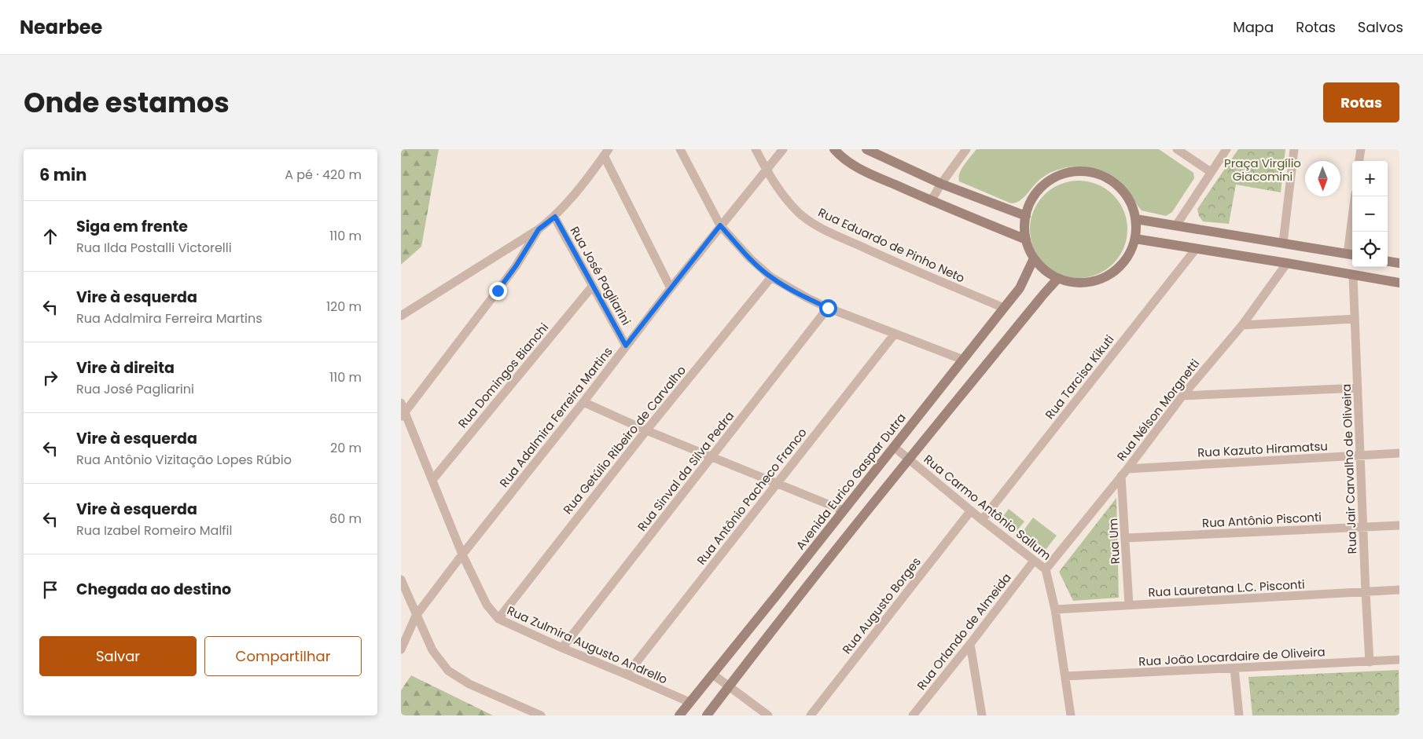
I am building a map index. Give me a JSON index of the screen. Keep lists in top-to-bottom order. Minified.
{"streets":{"street":["Rua Eduardo de Pinho Neto","Rua José Pagliarini","Rua Domingos Bianchi","Rua Tarcisa Kikuti","Rua Nélson Morgnetti","Rua Adalmira Ferreira Martins","Rua Getúlio Ribeiro de Carvalho","Rua Kazuto Hiramatsu","Rua Jair Carvalho de Oliveira","Rua Sinval da Silva Pedra","Avenida Eurico Gaspar Dutra","Rua Antônio Pacheco Franco","Rua Carmo Antônio Sallum","Rua Antônio Pisconti","Rua Um","Rua Lauretana L.C. Pisconti","Rua Augusto Borges","Rua Orlando de Almeida","Rua Zulmira Augusto Andrello","Rua João Locardaire de Oliveira"]},"crossings":[["Rua Eduardo de Pinho Neto","Rua Adalmira Ferreira Martins"],["Rua Eduardo de Pinho Neto","Avenida Eurico Gaspar Dutra"],["Rua José Pagliarini","Rua Domingos Bianchi"],["Rua José Pagliarini","Rua Adalmira Ferreira Martins"],["Rua Domingos Bianchi","Rua Zulmira Augusto Andrello"],["Rua Tarcisa Kikuti","Rua Carmo Antônio Sallum"],["Rua Nélson Morgnetti","Rua Kazuto Hiramatsu"],["Rua Nélson Morgnetti","Rua Carmo Antônio Sallum"],["Rua Nélson Morgnetti","Rua Um"],["Rua Adalmira Ferreira Martins","Rua Zulmira Augusto Andrello"],["Rua Getúlio Ribeiro de Carvalho","Rua Zulmira Augusto Andrello"],["Rua Kazuto Hiramatsu","Rua Jair Carvalho de Oliveira"],["Rua Jair Carvalho de Oliveira","Rua Antônio Pisconti"],["Rua Jair Carvalho de Oliveira","Rua Lauretana L.C. Pisconti"],["Rua Jair Carvalho de Oliveira","Rua João Locardaire de Oliveira"],["Rua Sinval da Silva Pedra","Rua Zulmira Augusto Andrello"],["Avenida Eurico Gaspar Dutra","Rua Carmo Antônio Sallum"],["Avenida Eurico Gaspar Dutra","Rua Zulmira Augusto Andrello"],["Rua Antônio Pacheco Franco","Rua Zulmira Augusto Andrello"],["Rua Carmo Antônio Sallum","Rua Lauretana L.C. Pisconti"],["Rua Carmo Antônio Sallum","Rua Augusto Borges"],["Rua Carmo Antônio Sallum","Rua Orlando de Almeida"],["Rua Carmo Antônio Sallum","Rua João Locardaire de Oliveira"],["Rua Antônio Pisconti","Rua Um"],["Rua Um","Rua Lauretana L.C. Pisconti"]],"parks":["Praça Virgílio Giacomini"],"north":"bottom","page":{"header":"Nearbee","nav":["Mapa","Rotas","Salvos"],"title":"Onde estamos","buttons":["Rotas",["Salvar","Compartilhar"]],"heading":["6 min","A pé · 420 m"],"map_buttons":["+","−"],"list":[["Siga em frente","Rua Ilda Postalli Victorelli","110 m"],["Vire à esquerda","Rua Adalmira Ferreira Martins","120 m"],["Vire à direita","Rua José Pagliarini","110 m"],["Vire à esquerda","Rua Antônio Vizitação Lopes Rúbio","20 m"],["Vire à esquerda","Rua Izabel Romeiro Malfil","60 m"],"Chegada ao destino"]}}
